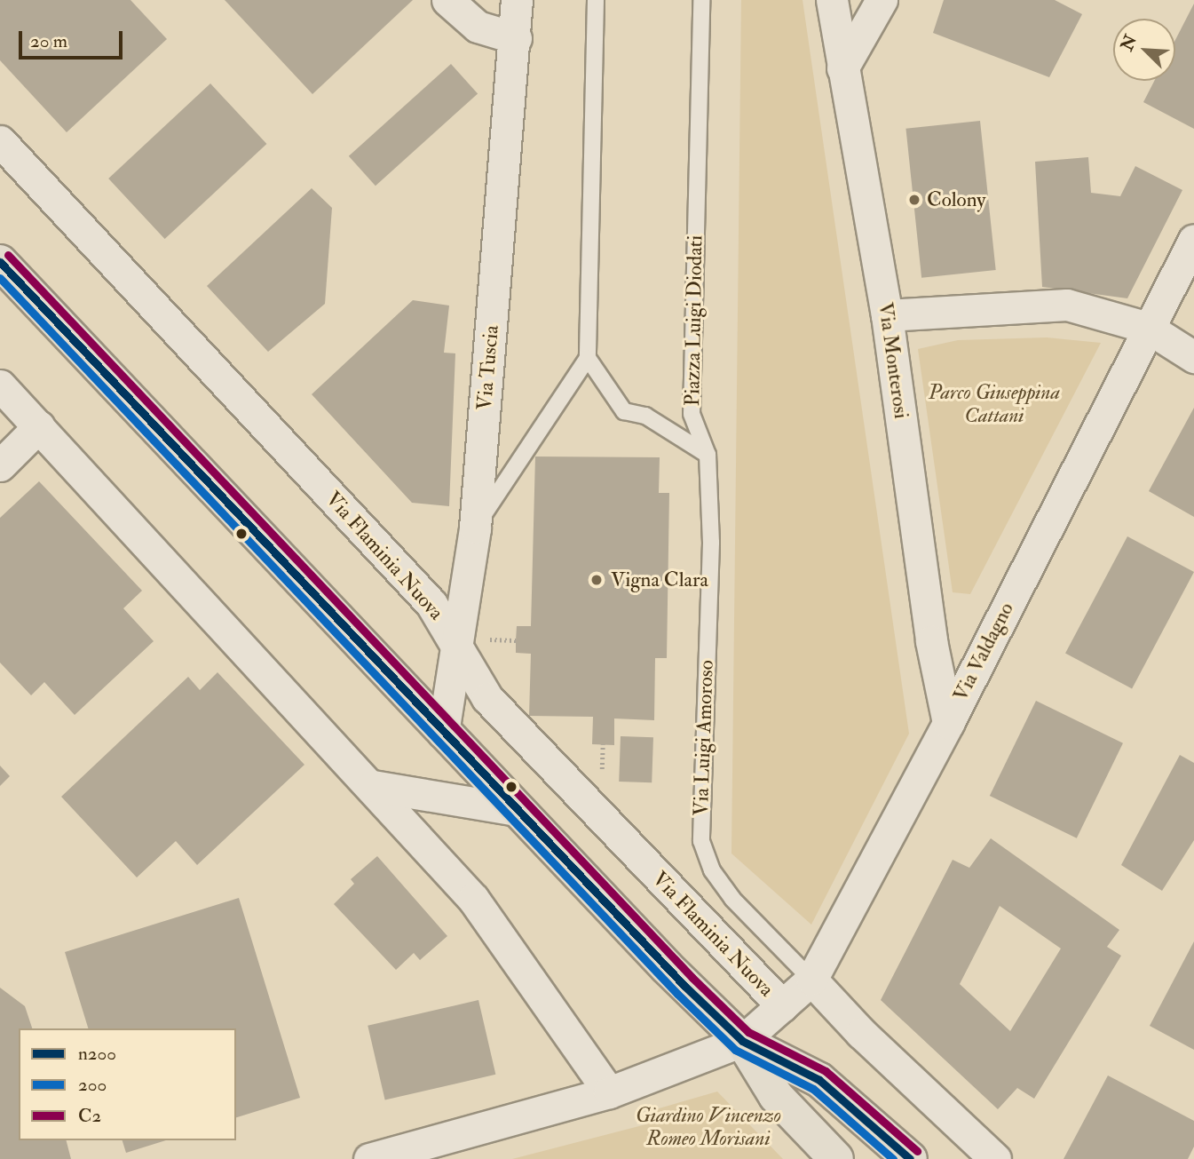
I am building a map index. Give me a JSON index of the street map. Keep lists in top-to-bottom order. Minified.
{"streets":{"street":["Via Monterosi","Via Tuscia","Via Flaminia Nuova","Via Valdagno"],"lane":["Piazza Luigi Diodati","Via Luigi Amoroso"]},"crossings":[["Piazza Luigi Diodati","Via Luigi Amoroso"],["Via Monterosi","Via Valdagno"],["Via Tuscia","Via Flaminia Nuova"],["Via Flaminia Nuova","Via Valdagno"],["Via Valdagno","Via Luigi Amoroso"]],"parks":["Parco Giuseppina Cattani","Giardino Vincenzo Romeo Morisani"],"places":["Colony","Vigna Clara"],"lines":["transit line C2","transit line n200","transit line 200"],"legend":["n200","200","C2"],"scale_bar":"20 m","north":"top left"}
